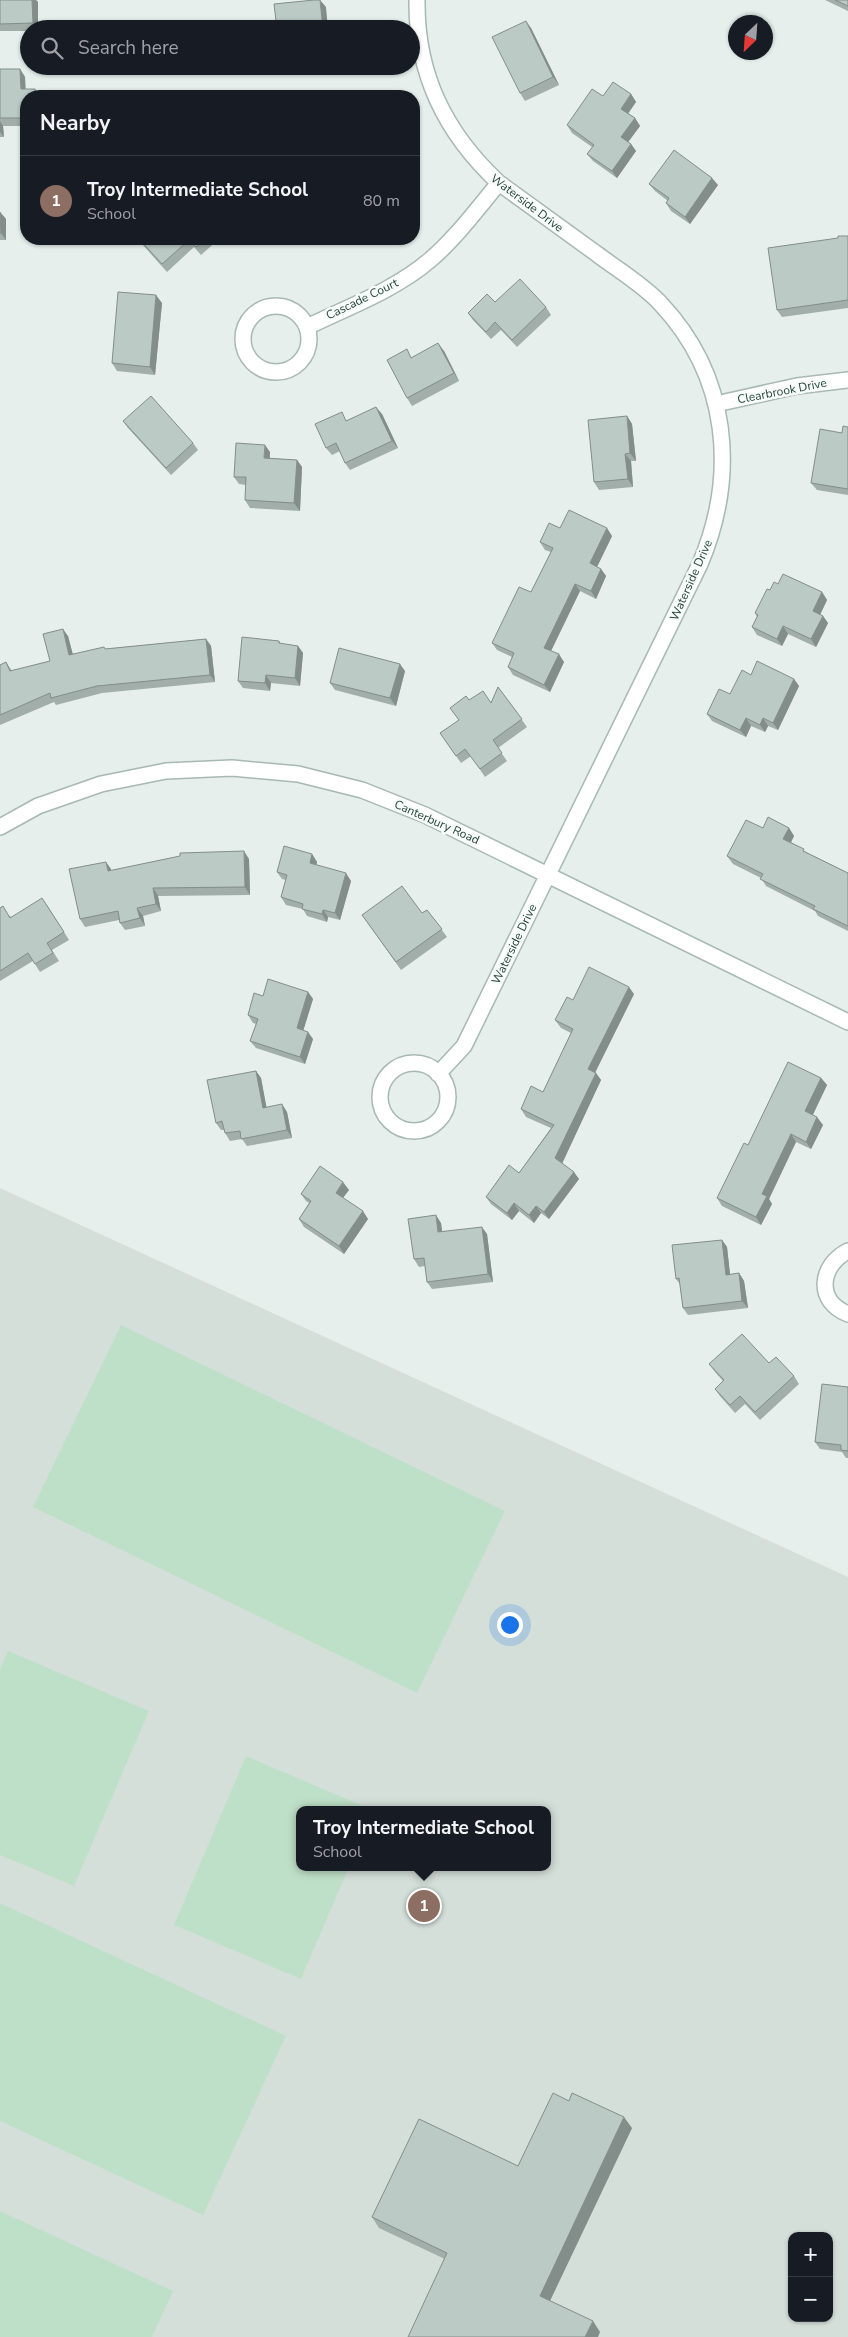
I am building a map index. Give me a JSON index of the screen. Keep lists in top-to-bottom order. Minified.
{"streets":{"street":["Waterside Drive","Cascade Court","Clearbrook Drive","Canterbury Road"]},"crossings":[["Waterside Drive","Cascade Court"],["Waterside Drive","Clearbrook Drive"],["Waterside Drive","Canterbury Road"]],"north":"bottom left","page":{"search":"Search here","heading":"Nearby","list":[{"mark":"1","name":"Troy Intermediate School","note":"School","value":"80 m"}],"popup":["Troy Intermediate School","School"],"pins":"1","map_buttons":["+","−"]}}
